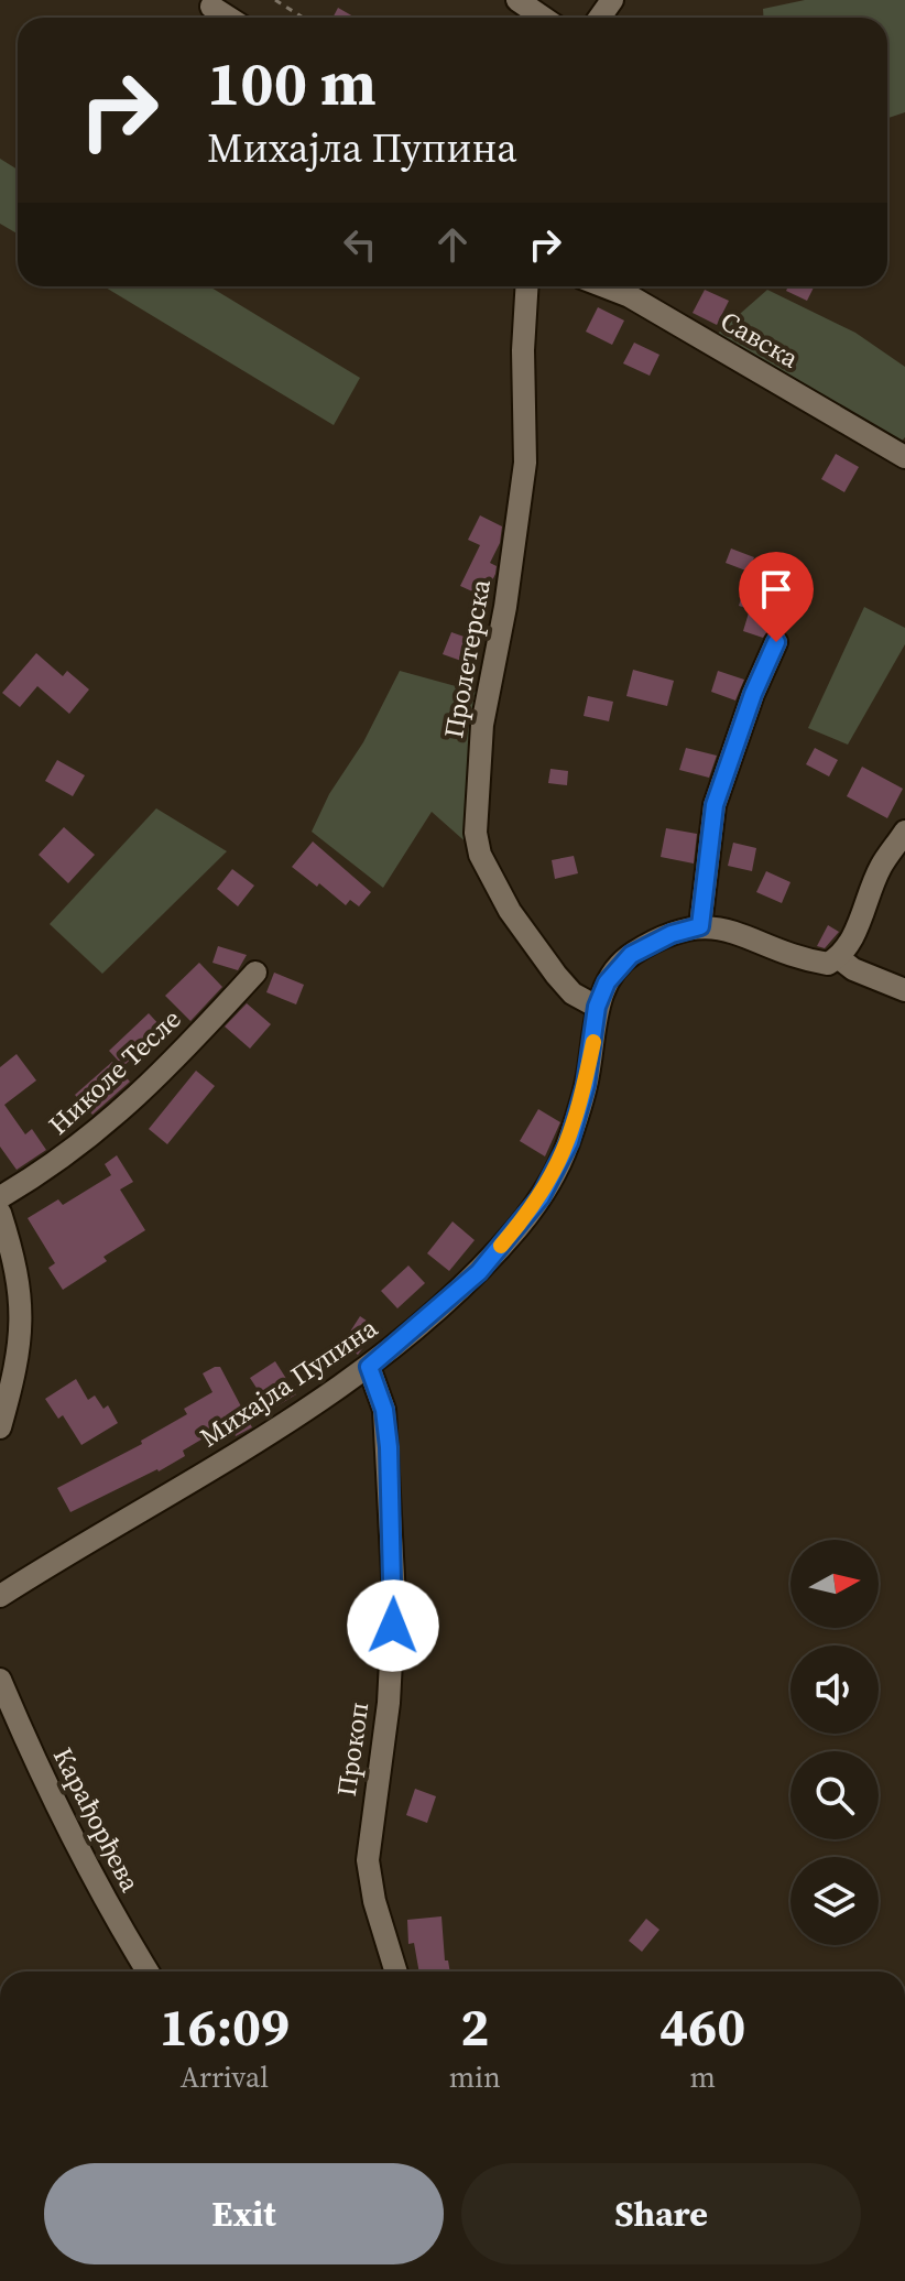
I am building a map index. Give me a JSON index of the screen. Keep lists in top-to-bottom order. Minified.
{"streets":{"street":["Савска","Пролетерска","Николе Тесле","Михајла Пупина","Прокоп","Карађорђева"]},"crossings":[["Пролетерска","Михајла Пупина"],["Михајла Пупина","Прокоп"]],"north":"right","page":{"turn":["100 m","Михајла Пупина"],"eta":["16:09","Arrival","2","min","460","m"],"buttons":["Exit","Share"]}}
